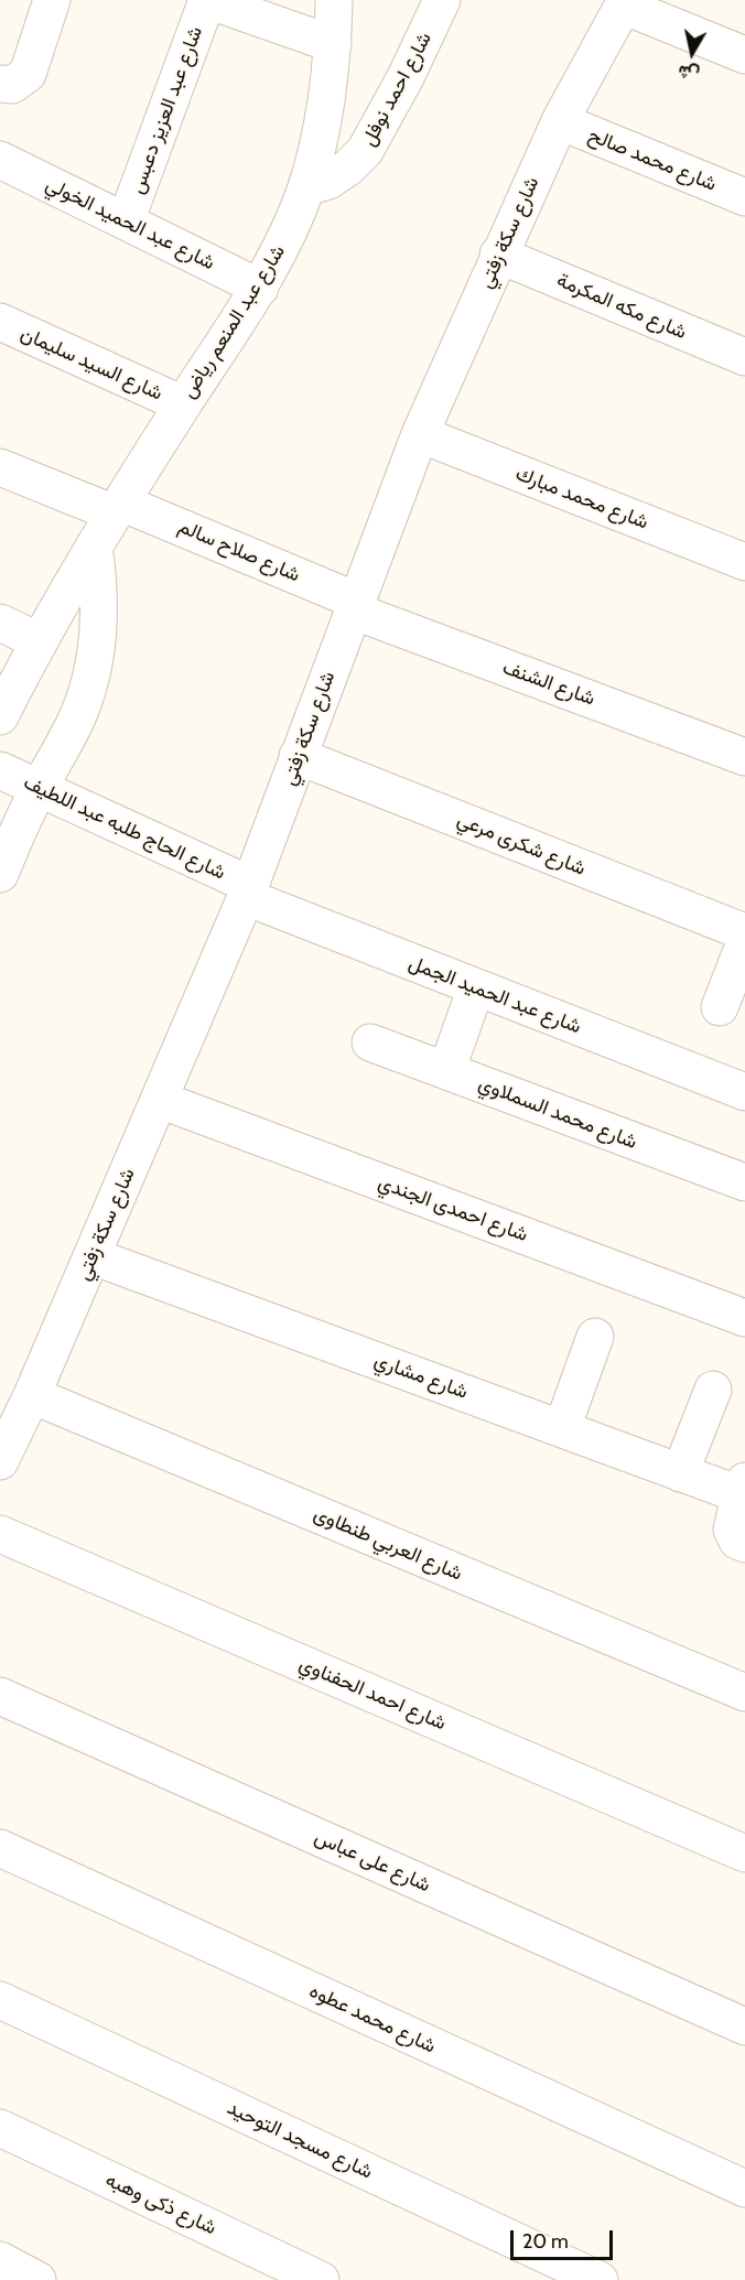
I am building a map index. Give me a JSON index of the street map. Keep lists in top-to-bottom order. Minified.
{"streets":{"street":["شارع احمد نوفل","شارع عبد العزيز دعبس","شارع محمد صالح","شارع عبد الحميد الخولي","شارع سكة زفتي","شارع مكه المكرمة","شارع عبد المنعم رياض","شارع السيد سليمان","شارع محمد مبارك","شارع صلاح سالم","شارع الشنف","شارع الحاج طلبه عبد اللطيف","شارع شكرى مرعي","شارع عبد الحميد الجمل","شارع محمد السملاوي","شارع احمدى الجندي","شارع مشاري","شارع العربي طنطاوى","شارع احمد الحفناوي","شارع على عباس","شارع محمد عطوه","شارع مسجد التوحيد","شارع ذكى وهبه"]},"crossings":[["شارع احمد نوفل","شارع عبد المنعم رياض"],["شارع عبد العزيز دعبس","شارع عبد الحميد الخولي"],["شارع محمد صالح","شارع سكة زفتي"],["شارع عبد الحميد الخولي","شارع عبد المنعم رياض"],["شارع سكة زفتي","شارع مكه المكرمة"],["شارع سكة زفتي","شارع محمد مبارك"],["شارع سكة زفتي","شارع صلاح سالم"],["شارع سكة زفتي","شارع الشنف"],["شارع سكة زفتي","شارع الحاج طلبه عبد اللطيف"],["شارع سكة زفتي","شارع شكرى مرعي"],["شارع سكة زفتي","شارع عبد الحميد الجمل"],["شارع سكة زفتي","شارع احمدى الجندي"],["شارع سكة زفتي","شارع مشاري"],["شارع سكة زفتي","شارع العربي طنطاوى"],["شارع عبد المنعم رياض","شارع السيد سليمان"],["شارع عبد المنعم رياض","شارع صلاح سالم"],["شارع صلاح سالم","شارع الشنف"],["شارع الحاج طلبه عبد اللطيف","شارع عبد الحميد الجمل"]],"scale_bar":"20 m","north":"bottom"}
